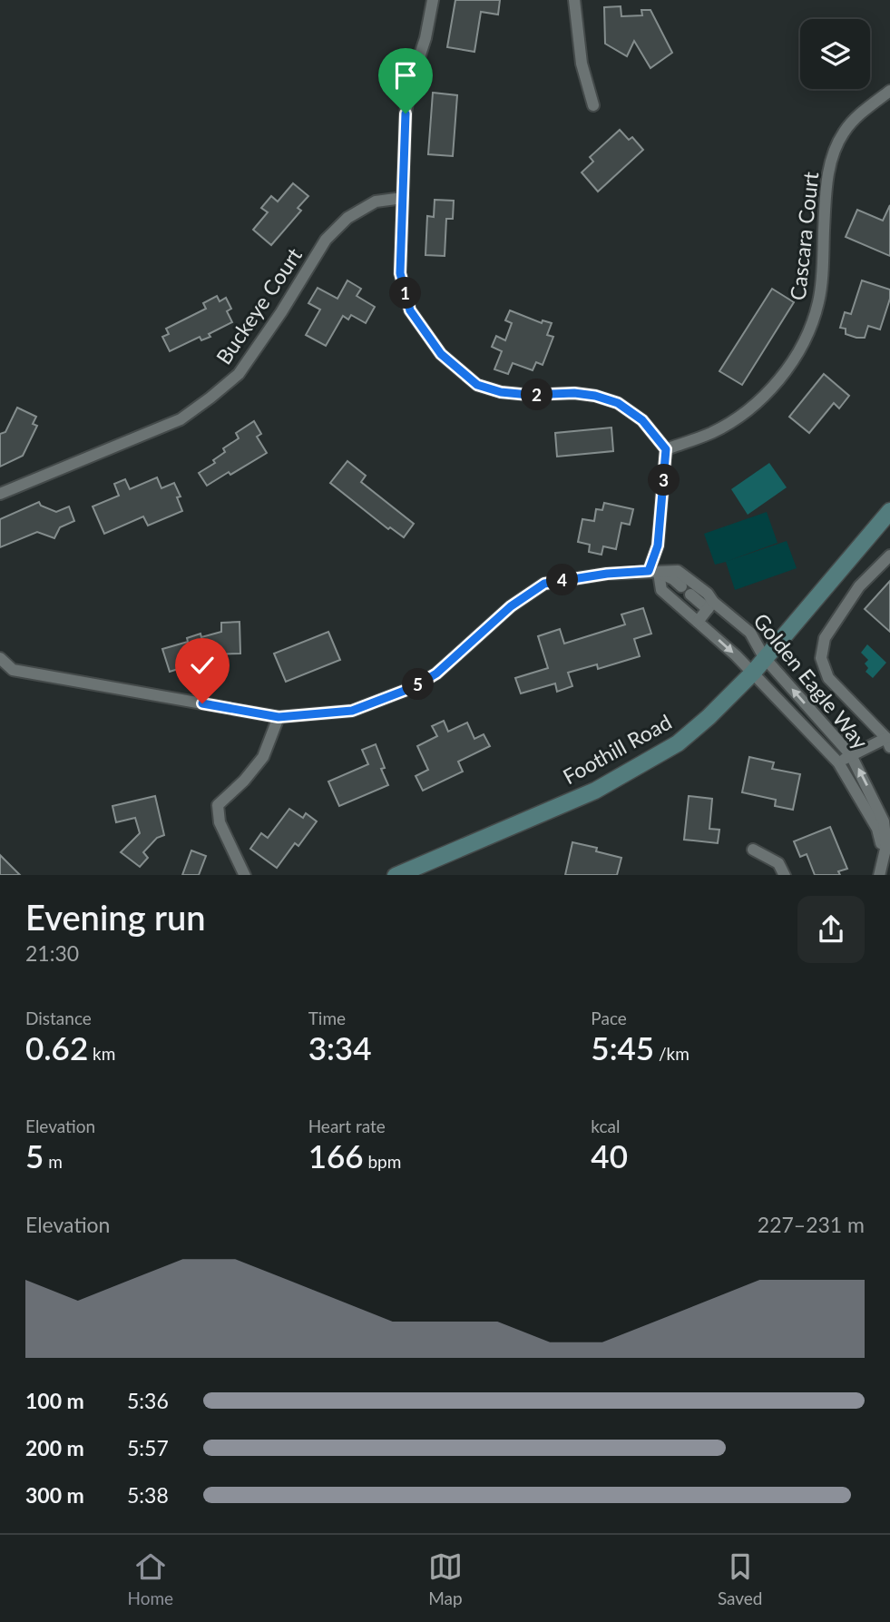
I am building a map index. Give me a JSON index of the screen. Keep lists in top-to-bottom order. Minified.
{"streets":{"main road":["Foothill Road"],"street":["Cascara Court","Buckeye Court","Golden Eagle Way"]},"crossings":[["Golden Eagle Way","Foothill Road"]],"page":{"pins":["1","2","3","4","5"],"heading":["Evening run","21:30"],"stats":[["Distance","0.62 km"],["Time","3:34"],["Pace","5:45 /km"],["Elevation","5 m"],["Heart rate","166 bpm"],["kcal","40"]],"chart":["Elevation","227–231 m"],"list":[{"name":"100 m","note":"5:36"},{"name":"200 m","note":"5:57"},{"name":"300 m","note":"5:38"}],"tabs":["Home","Map","Saved"]}}
